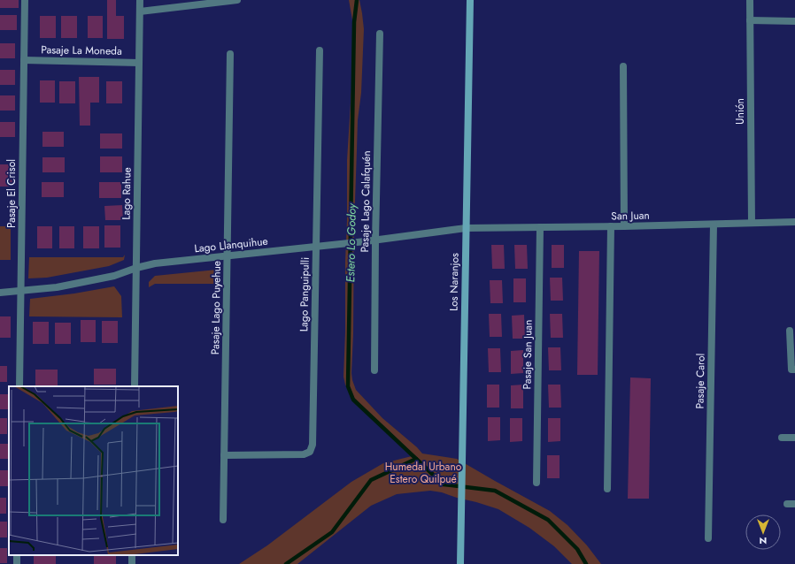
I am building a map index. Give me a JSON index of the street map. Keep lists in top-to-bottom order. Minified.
{"streets":{"street":["Pasaje La Moneda","Unión","Pasaje El Crisol","Lago Rahue","Pasaje Lago Calafquén","San Juan","Lago Llanquihue","Los Naranjos","Lago Panguipulli","Pasaje Lago Puyehue","Pasaje San Juan","Pasaje Carol"]},"crossings":[["Pasaje La Moneda","Pasaje El Crisol"],["Pasaje La Moneda","Lago Rahue"],["Unión","San Juan"],["Pasaje El Crisol","Lago Llanquihue"],["Lago Rahue","Lago Llanquihue"],["Pasaje Lago Calafquén","Lago Llanquihue"],["San Juan","Lago Llanquihue"],["San Juan","Los Naranjos"],["San Juan","Pasaje San Juan"],["San Juan","Pasaje Carol"],["Lago Llanquihue","Los Naranjos"],["Lago Llanquihue","Lago Panguipulli"],["Lago Llanquihue","Pasaje Lago Puyehue"],["Lago Panguipulli","Pasaje Lago Puyehue"]],"water":["Estero Lo Godoy"],"parks":["Humedal Urbano Estero Quilpué"],"north":"bottom"}
